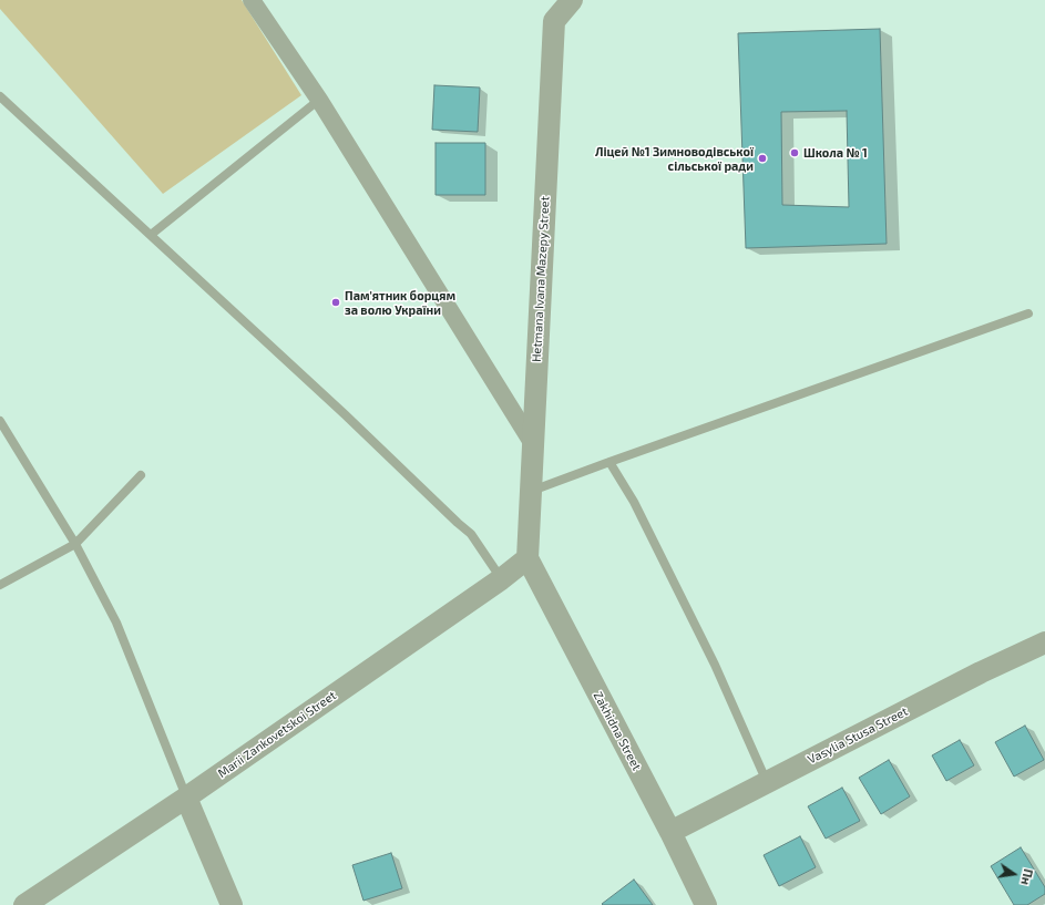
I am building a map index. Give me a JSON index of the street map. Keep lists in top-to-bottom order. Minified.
{"streets":{"street":["Hetmana Ivana Mazepy Street","Zakhidna Street","Marii Zankovetskoi Street","Vasylia Stusa Street"]},"crossings":[["Hetmana Ivana Mazepy Street","Zakhidna Street"],["Hetmana Ivana Mazepy Street","Marii Zankovetskoi Street"],["Zakhidna Street","Marii Zankovetskoi Street"],["Zakhidna Street","Vasylia Stusa Street"]],"places":["Школа № 1","Ліцей №1 Зимноводівської сільської ради","Пам'ятник борцям за волю України"],"north":"right"}
